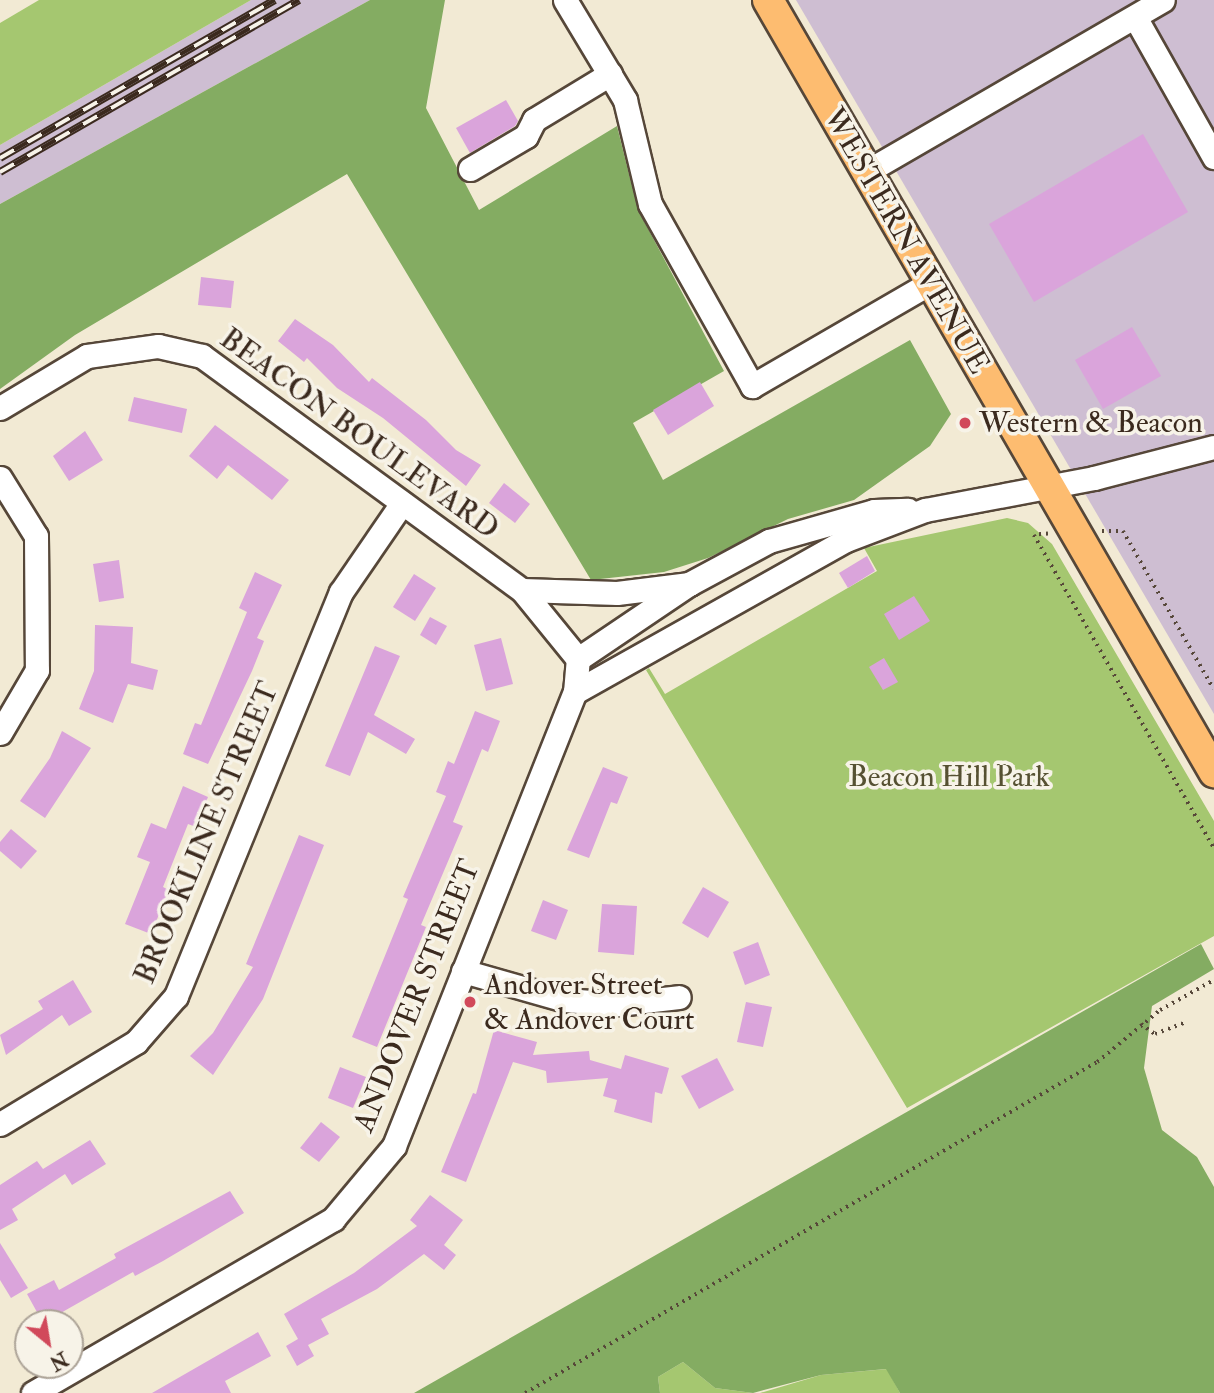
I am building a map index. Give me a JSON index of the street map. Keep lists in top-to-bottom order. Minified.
{"streets":{"main road":["WESTERN AVENUE"],"street":["BEACON BOULEVARD","BROOKLINE STREET","ANDOVER STREET"]},"crossings":[["BEACON BOULEVARD","BROOKLINE STREET"]],"parks":["Beacon Hill Park"],"places":["Western & Beacon","Andover Street & Andover Court"],"north":"bottom right"}
